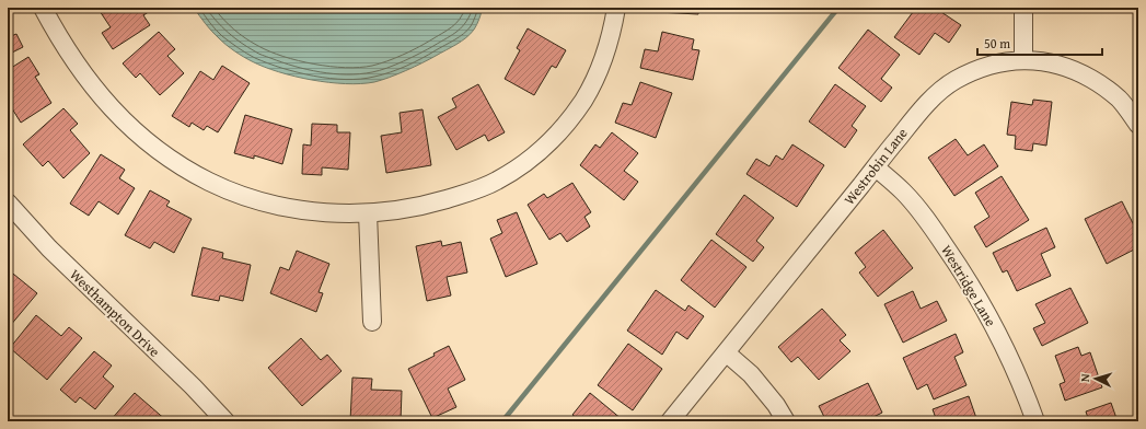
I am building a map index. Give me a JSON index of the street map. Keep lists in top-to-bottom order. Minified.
{"streets":{"street":["Westrobin Lane","Westridge Lane","Westhampton Drive"]},"crossings":[["Westrobin Lane","Westridge Lane"]],"scale_bar":"50 m","north":"left"}
